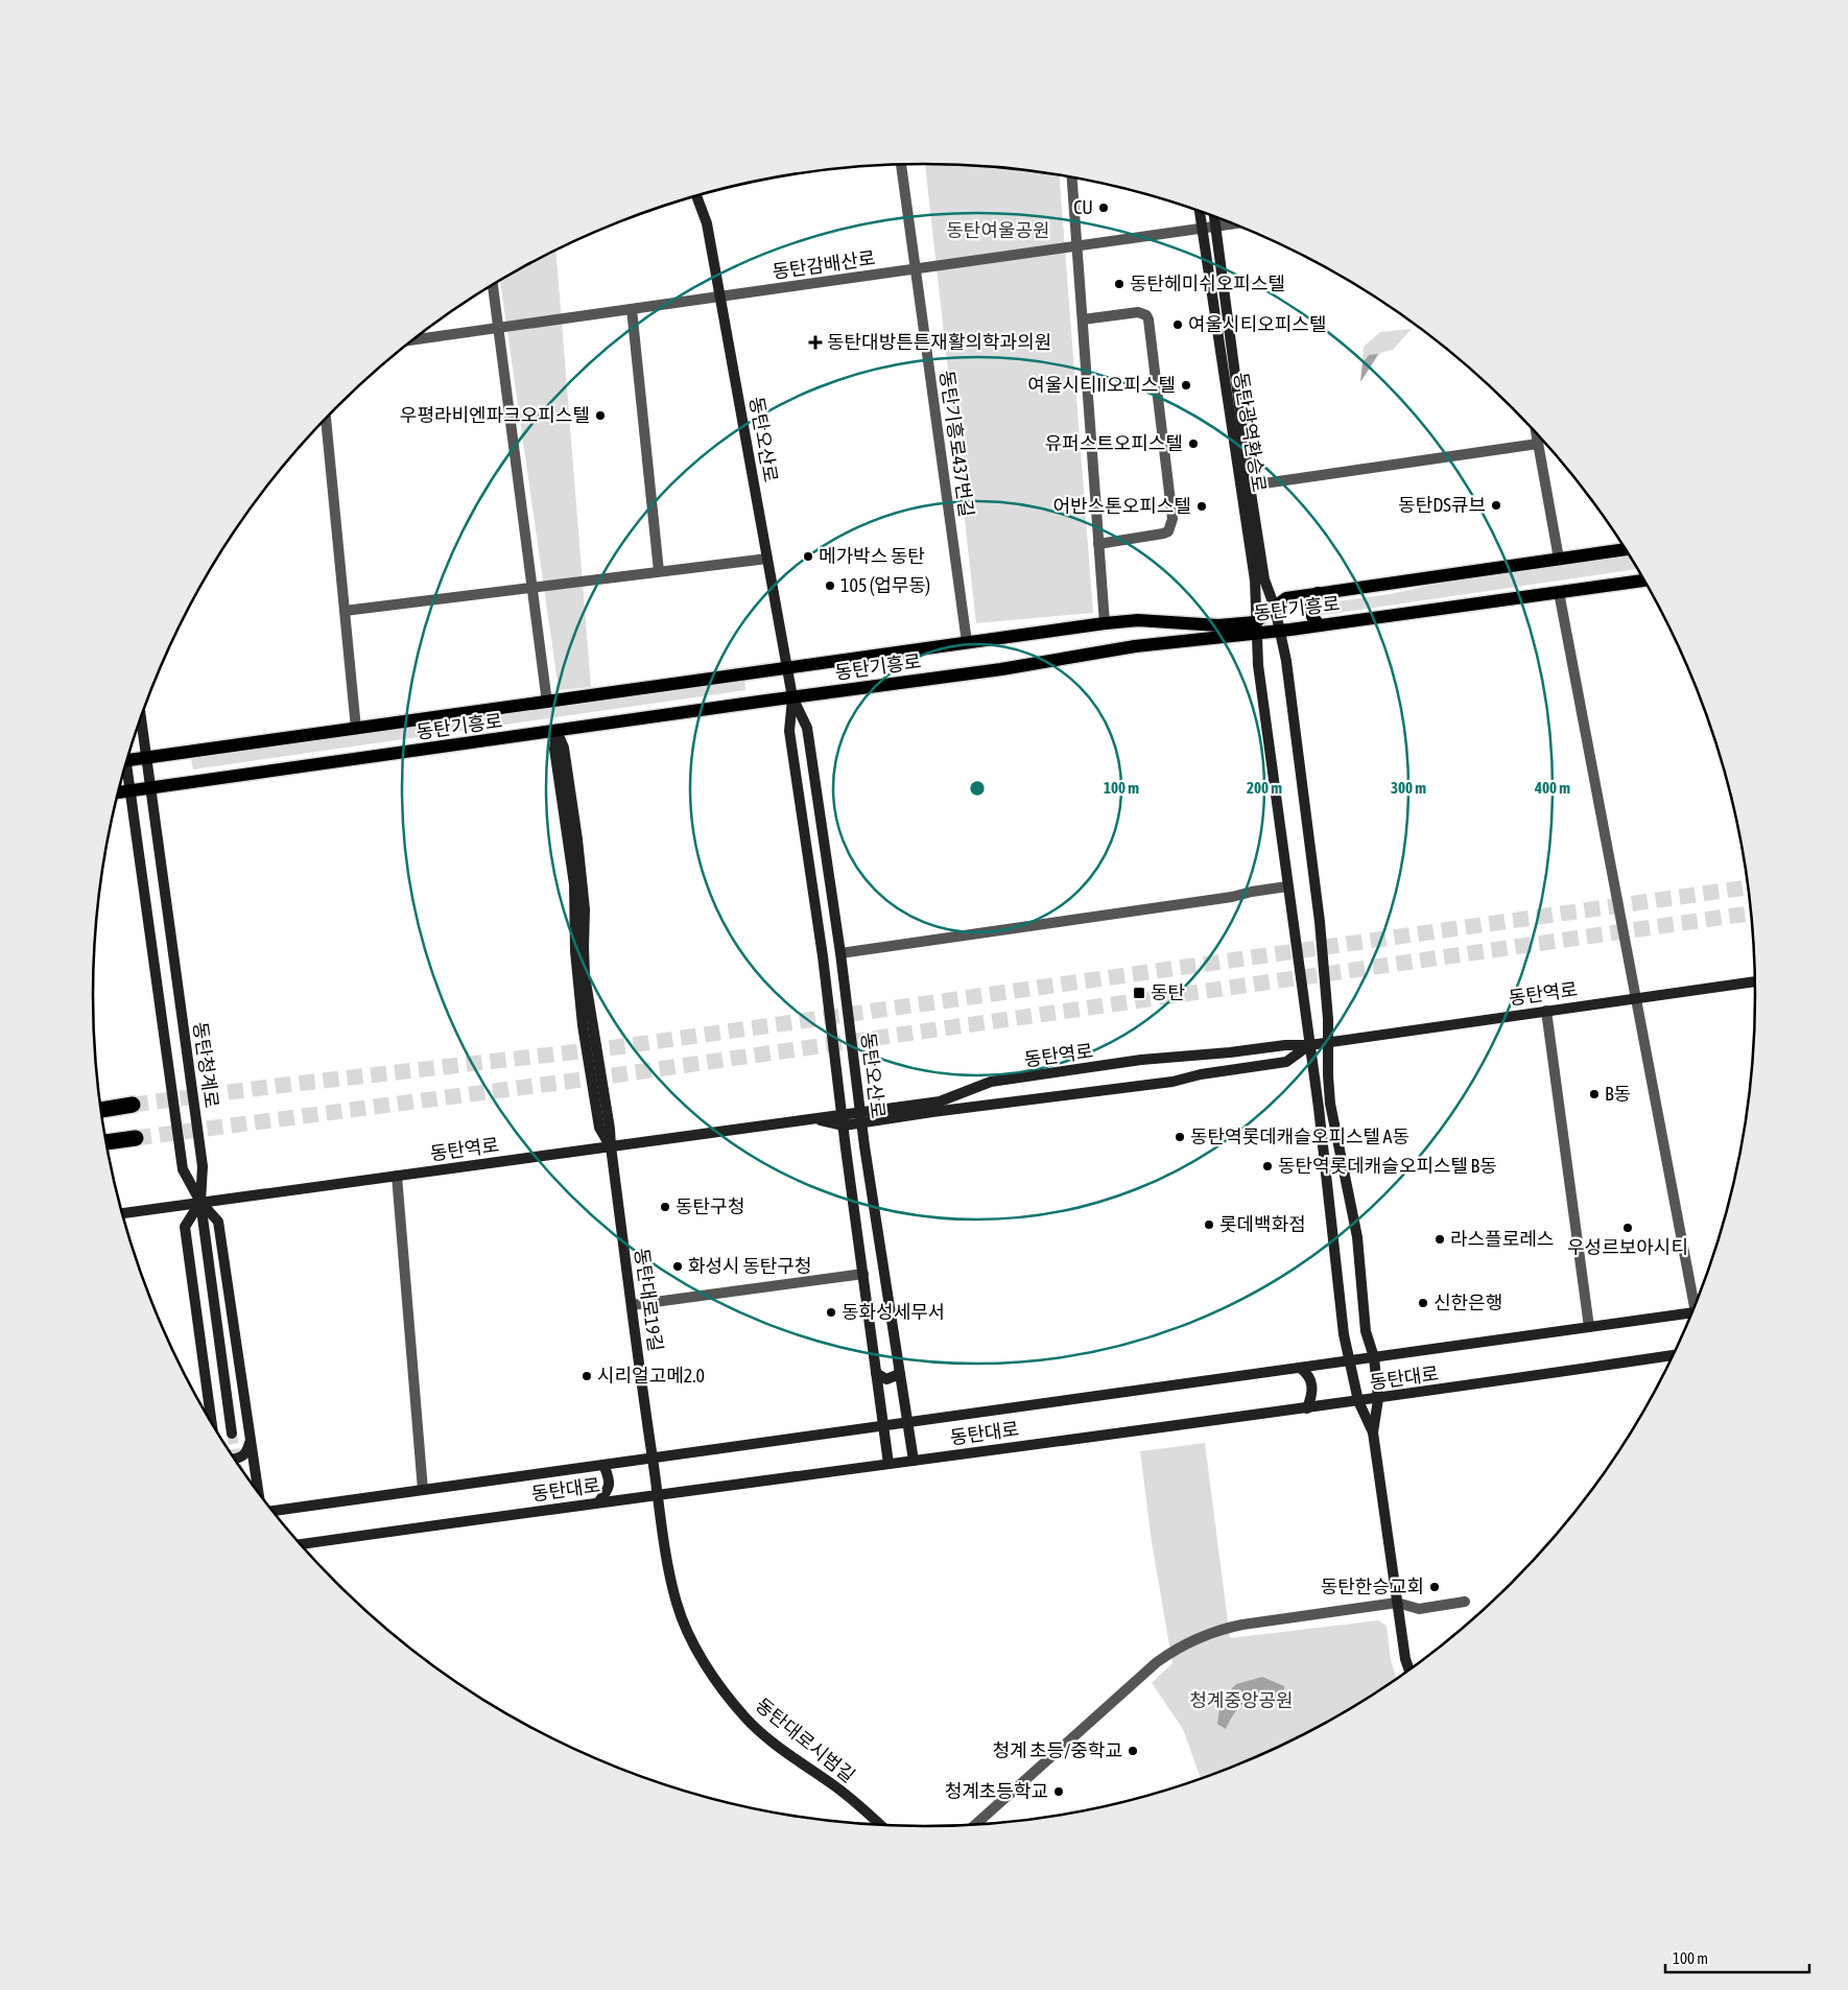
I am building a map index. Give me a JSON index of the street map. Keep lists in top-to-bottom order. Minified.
{"streets":{"main road":["동탄기흥로"],"street":["동탄감배산로","동탄광역환승로","동탄오산로","동탄기흥로437번길","동탄역로","동탄청계로","동탄대로19길","동탄대로","동탄대로시범길"]},"crossings":[["동탄감배산로","동탄광역환승로"],["동탄감배산로","동탄오산로"],["동탄감배산로","동탄기흥로437번길"],["동탄광역환승로","동탄기흥로"],["동탄광역환승로","동탄역로"],["동탄오산로","동탄기흥로"],["동탄오산로","동탄역로"],["동탄오산로","동탄대로"],["동탄기흥로437번길","동탄기흥로"],["동탄기흥로","동탄청계로"],["동탄역로","동탄청계로"],["동탄역로","동탄대로19길"],["동탄대로19길","동탄대로"],["동탄대로19길","동탄대로시범길"],["동탄대로","동탄대로시범길"]],"parks":["동탄여울공원","청계중앙공원"],"places":{"other":["CU","동탄헤미쉬오피스텔","여울시티오피스텔","여울시티II오피스텔","우평라비엔파크오피스텔","유퍼스트오피스텔","동탄DS큐브","어반스톤오피스텔","메가박스 동탄","105 (업무동)","B동","동탄역롯데캐슬오피스텔 A동","동탄역롯데캐슬오피스텔 B동","동탄구청","롯데백화점","우성르보아시티","라스플로레스","화성시 동탄구청","신한은행","동화성세무서","시리얼고메2.0","동탄한승교회","청계 초등/중학교","청계초등학교"],"health":["동탄대방튼튼재활의학과의원"],"transit":["동탄"]},"scale_bar":"100 m","rings":["100 m","200 m","300 m","400 m"]}
